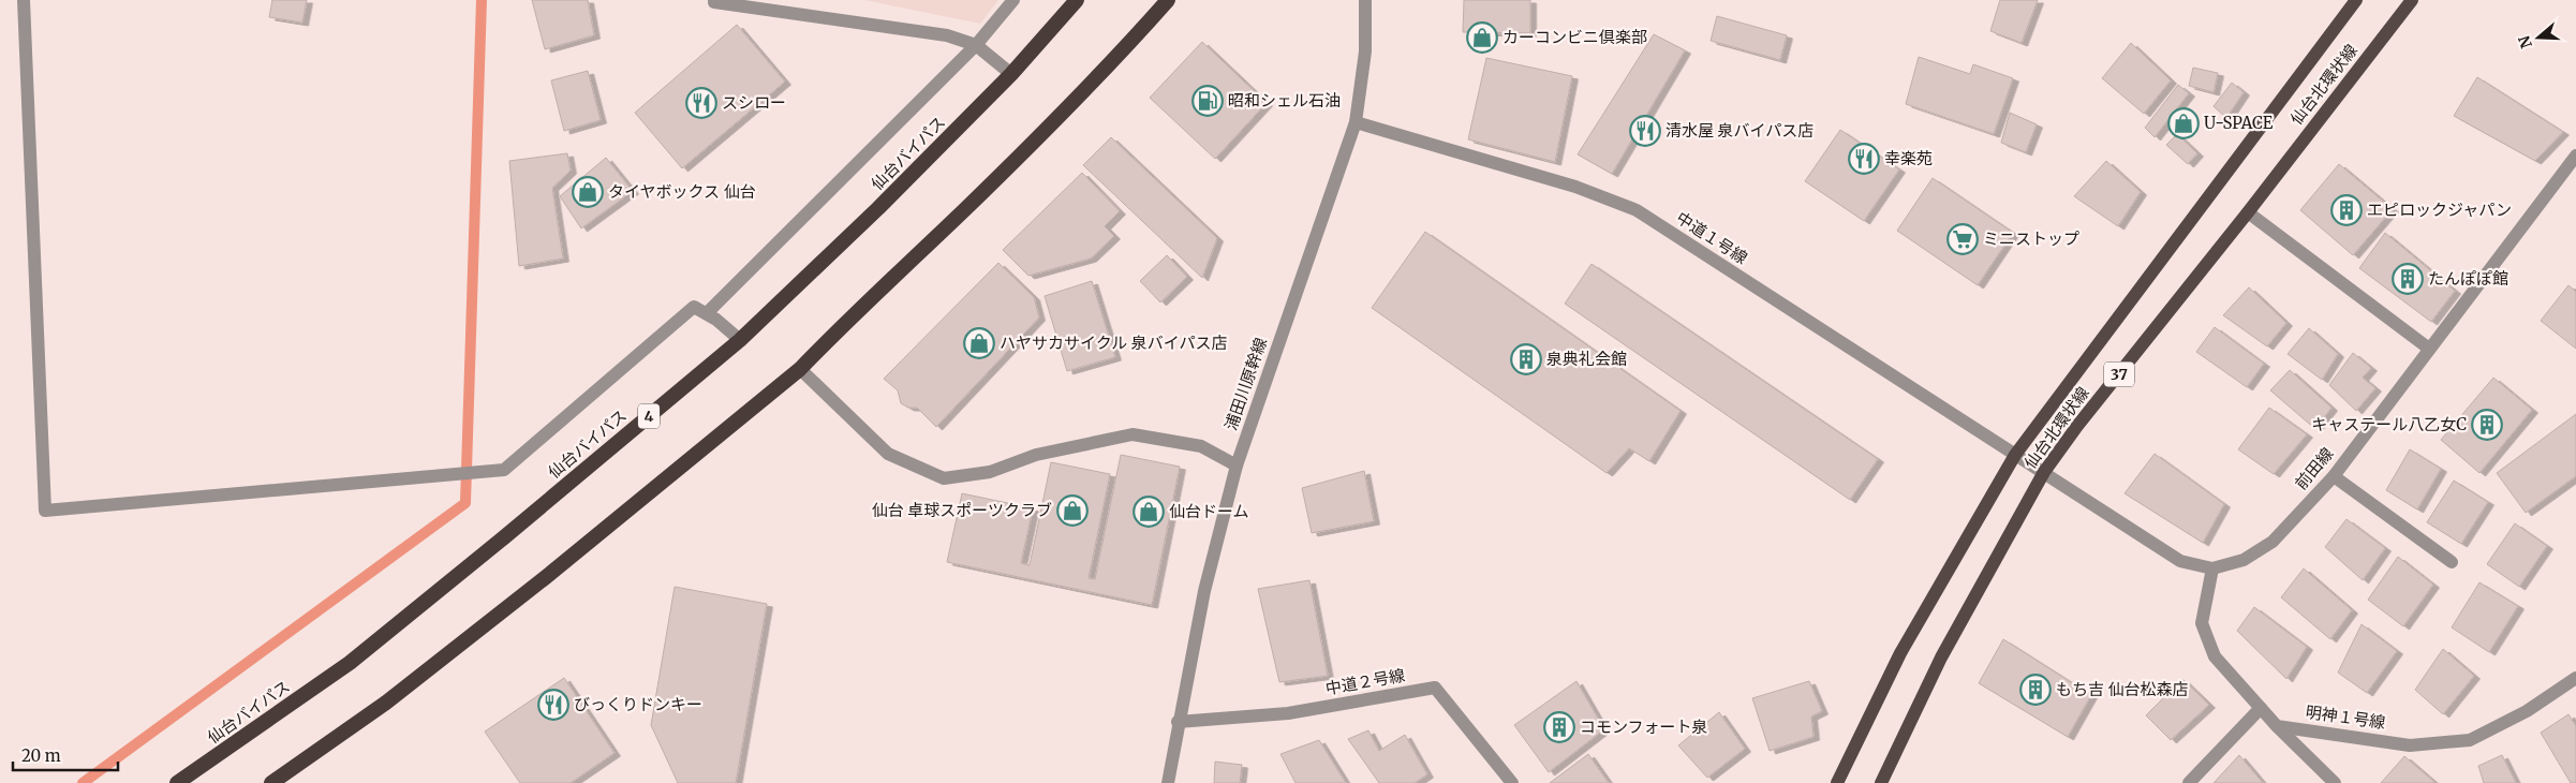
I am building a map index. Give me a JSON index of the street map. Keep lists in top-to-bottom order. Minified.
{"streets":{"highway":["仙台バイパス","4"],"main road":["仙台北環状線","37"],"street":["中道１号線","浦田川原幹線","前田線","中道２号線","明神１号線"]},"crossings":[["仙台北環状線","中道１号線"],["仙台北環状線","前田線"],["中道１号線","浦田川原幹線"],["中道１号線","前田線"],["浦田川原幹線","中道２号線"]],"places":{"shop":["カーコンビニ倶楽部","U-SPACE","タイヤボックス 仙台","ハヤサカサイクル 泉バイパス店","仙台 卓球スポーツクラブ","仙台ドーム"],"fuel station":["昭和シェル石油"],"restaurant":["スシロー","清水屋 泉バイパス店","幸楽苑","びっくりドンキー"],"building":["エピロックジャパン","たんぽぽ館","泉典礼会館","キャステール八乙女C","もち吉 仙台松森店","コモンフォート泉"],"supermarket":["ミニストップ"]},"scale_bar":"20 m","north":"left"}
